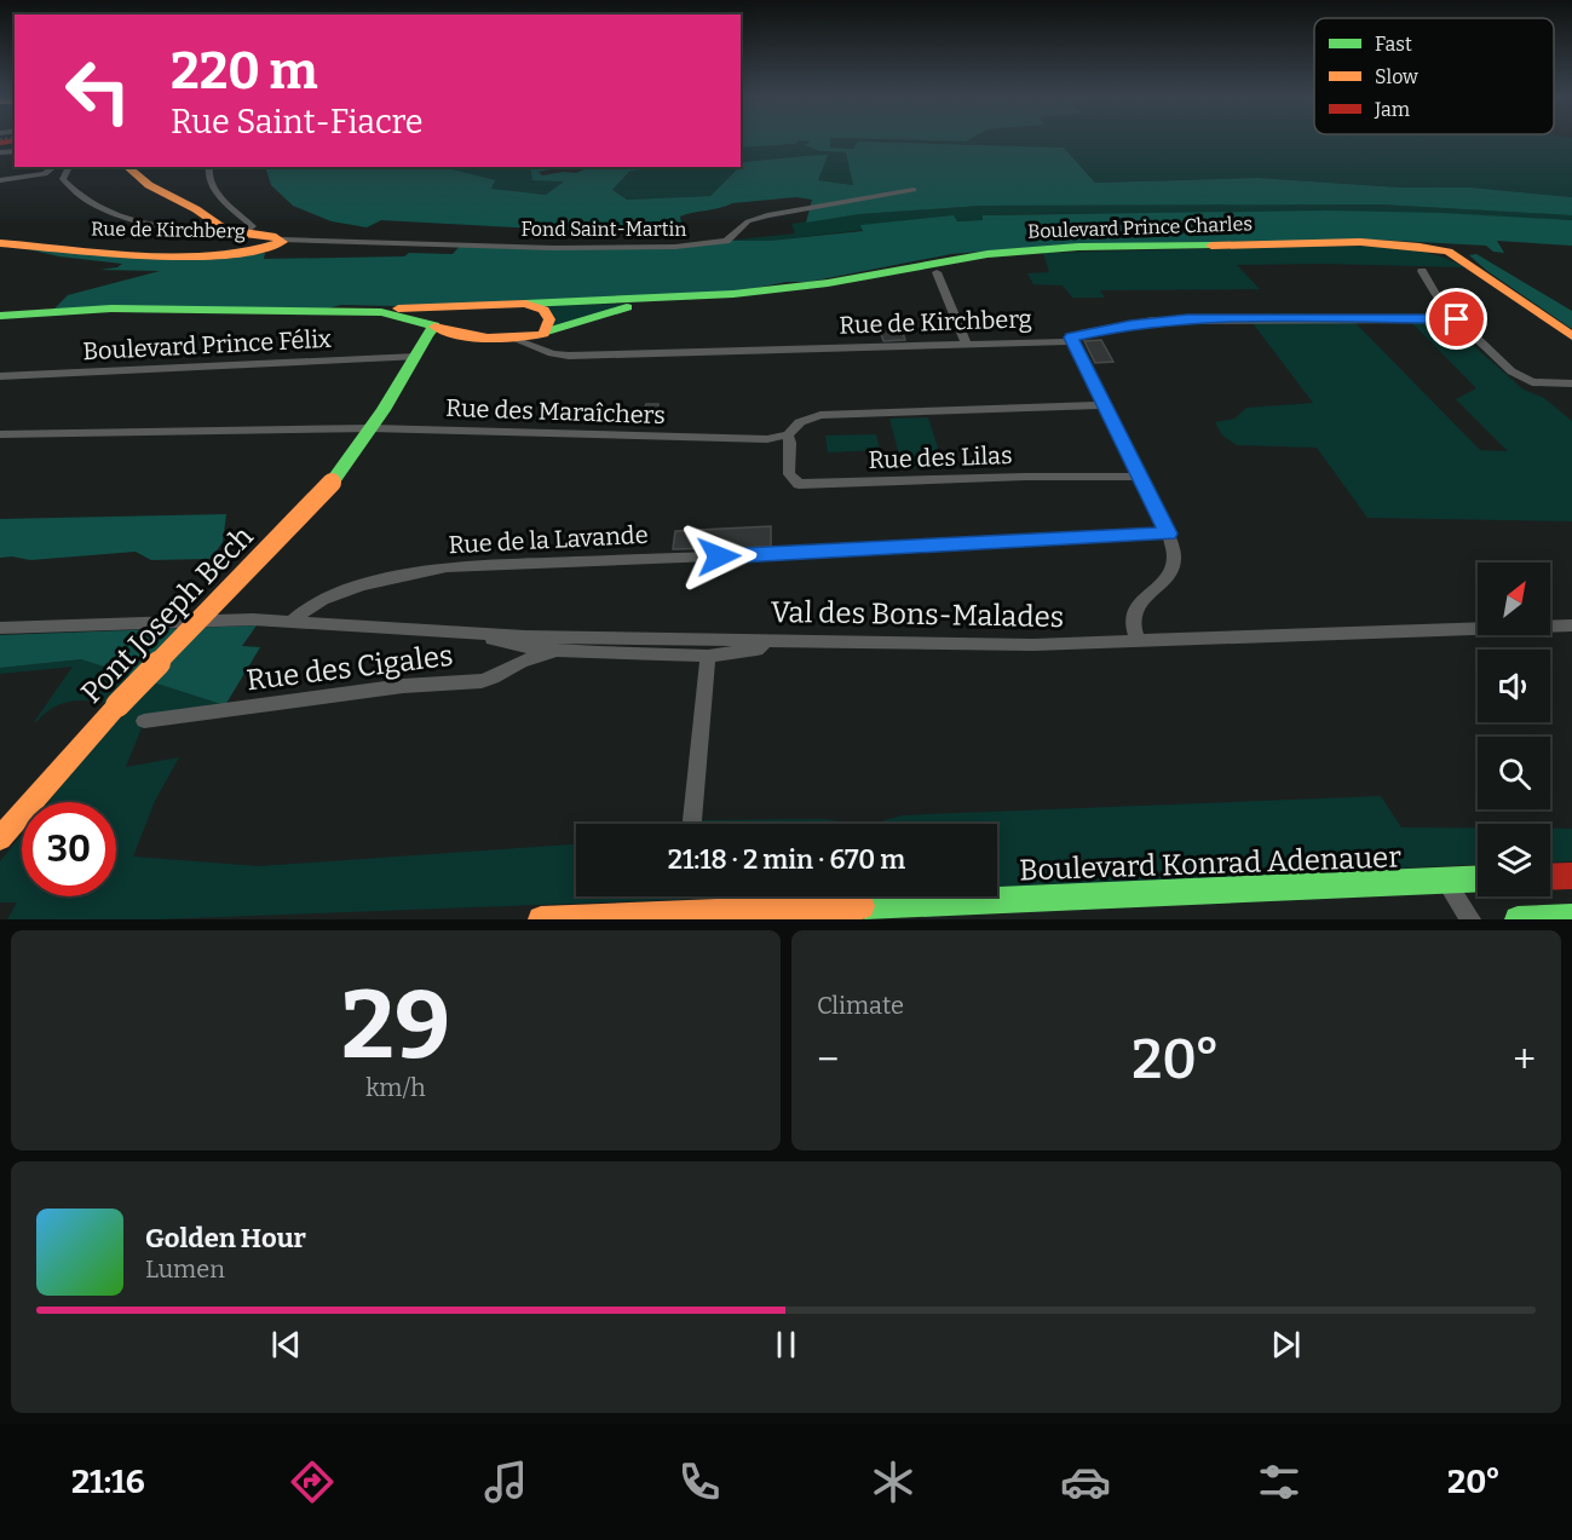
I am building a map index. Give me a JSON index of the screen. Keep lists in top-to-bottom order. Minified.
{"streets":{"main road":["Boulevard Prince Charles","Rue de Kirchberg","Pont Joseph Bech","Boulevard Konrad Adenauer"],"street":["Fond Saint-Martin","Boulevard Prince Félix","Rue des Maraîchers","Rue des Lilas","Rue de la Lavande","Val des Bons-Malades","Rue des Cigales"]},"crossings":[["Boulevard Prince Charles","Rue de Kirchberg"],["Fond Saint-Martin","Rue de Kirchberg"],["Rue de Kirchberg","Pont Joseph Bech"],["Boulevard Prince Félix","Pont Joseph Bech"],["Rue des Maraîchers","Rue des Lilas"],["Rue des Maraîchers","Pont Joseph Bech"],["Rue de la Lavande","Val des Bons-Malades"],["Val des Bons-Malades","Rue des Cigales"]],"legend":["Fast","Slow","Jam"],"north":"top right","page":{"turn":["220 m","Rue Saint-Fiacre"],"limit":"30","trip":"21:18 · 2 min · 670 m","tile":[["29","km/h"],"Climate"],"heat":["−","20°","+"],"song":["Golden Hour","Lumen"],"tabs":["21:16","20°"]}}
